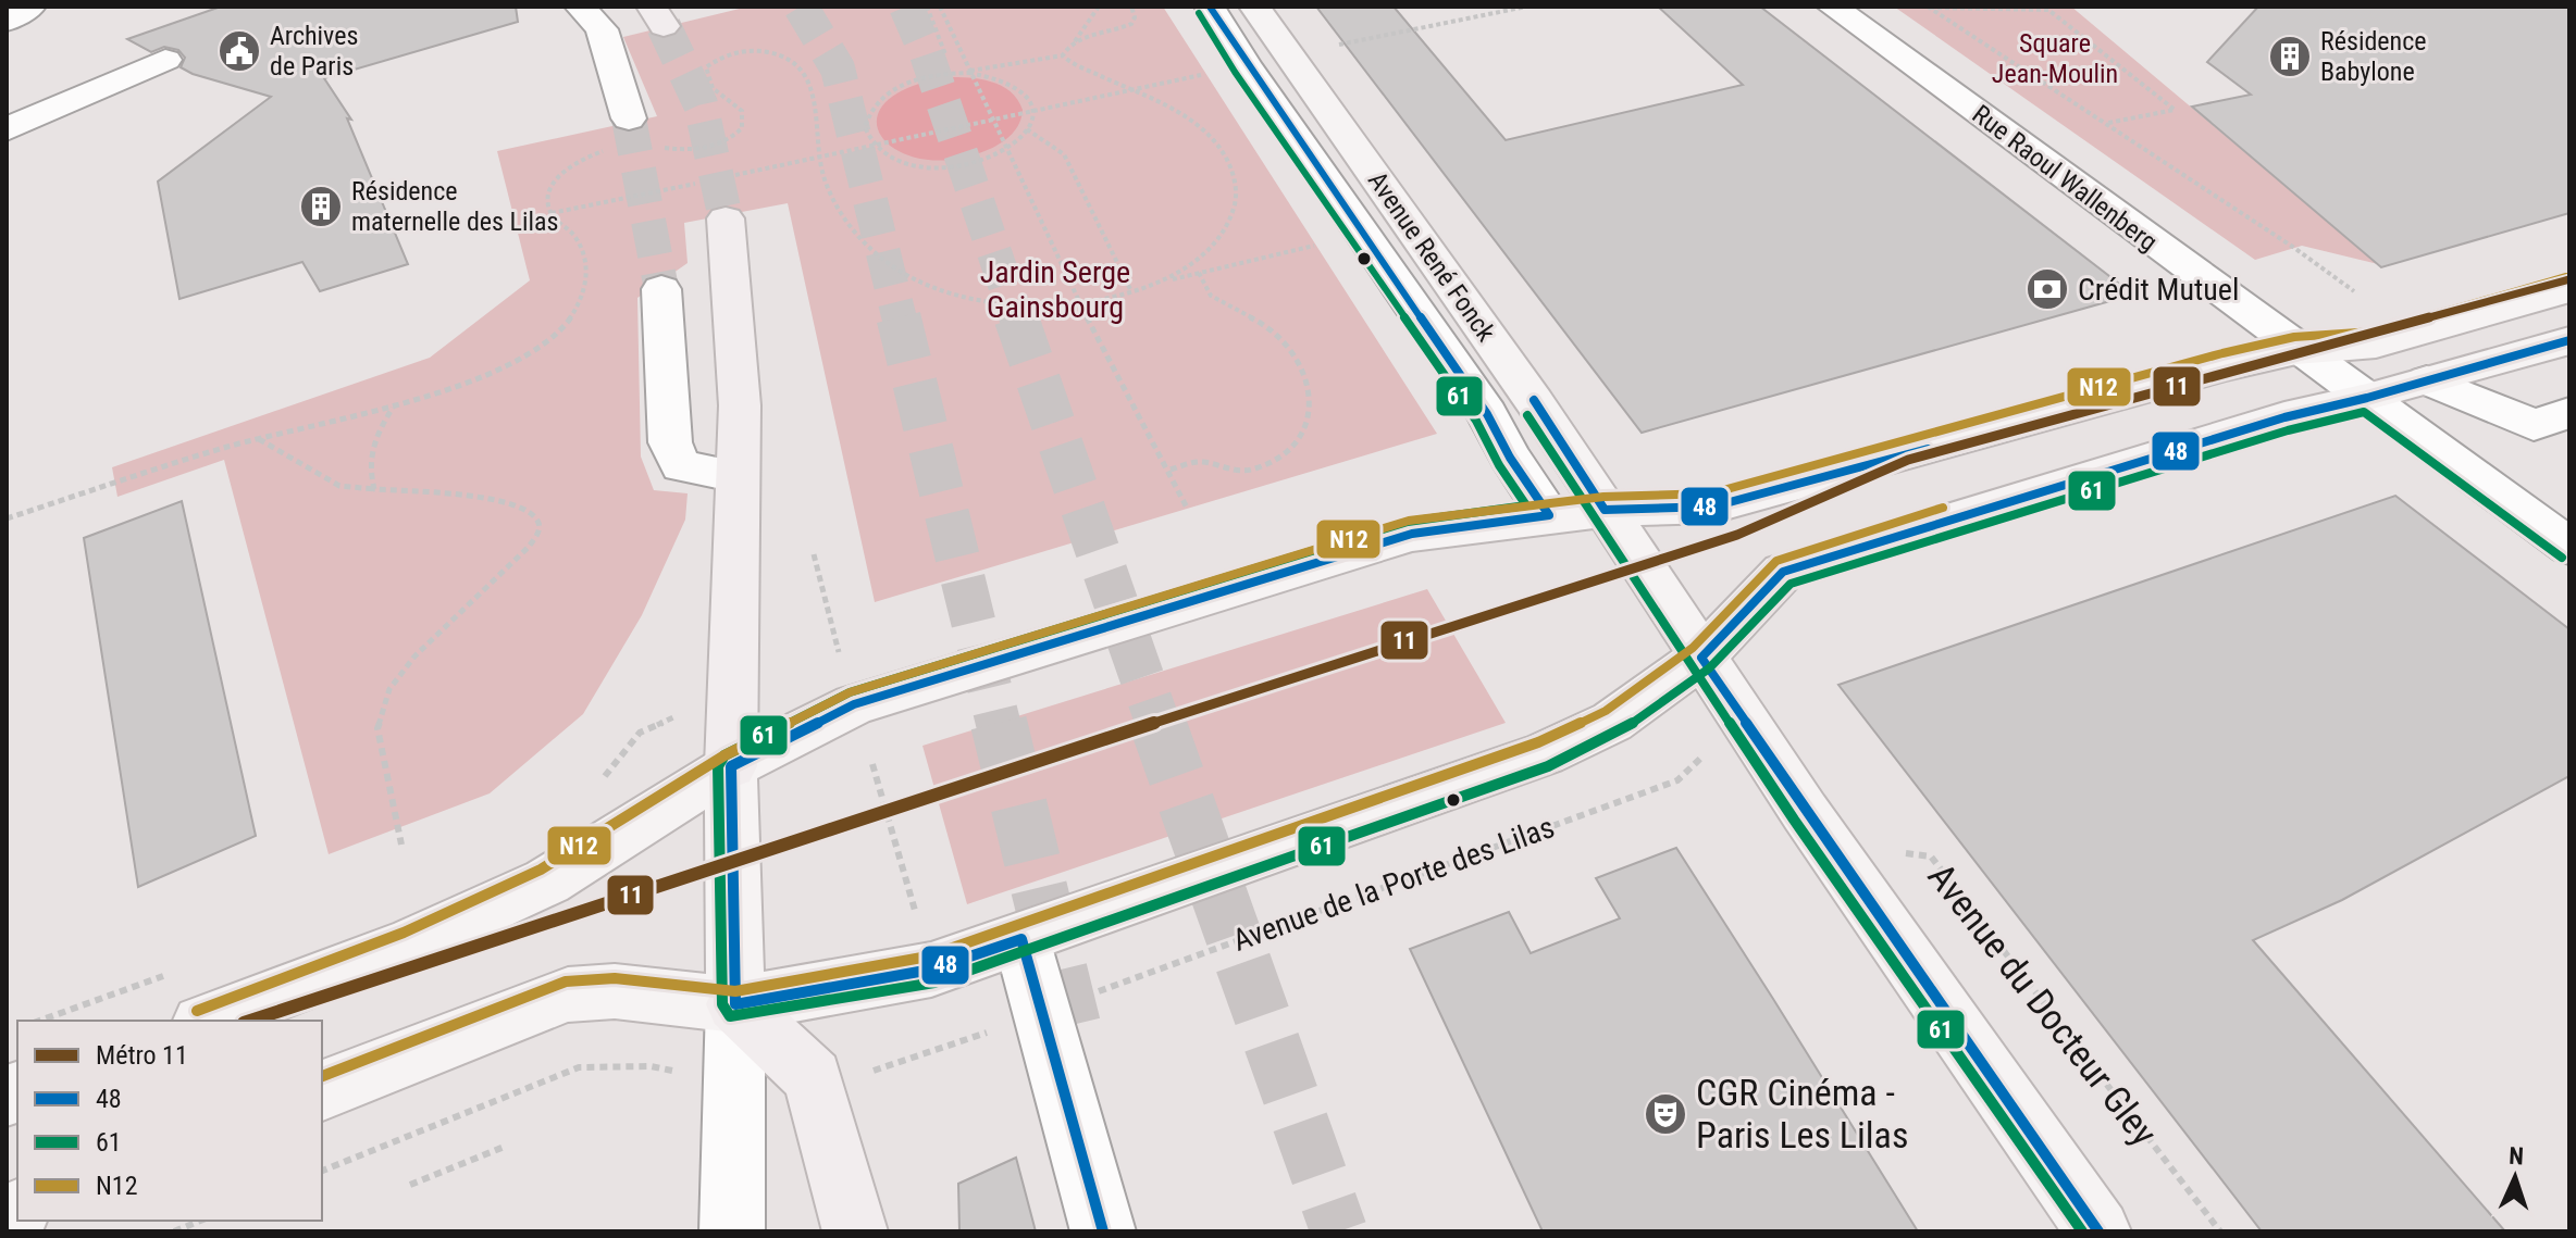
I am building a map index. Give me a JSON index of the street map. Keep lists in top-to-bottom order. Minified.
{"streets":{"main road":["Avenue René Fonck"],"street":["Rue Raoul Wallenberg"],"path":["Avenue de la Porte des Lilas","Avenue du Docteur Gley"]},"parks":["Square Jean-Moulin","Jardin Serge Gainsbourg"],"places":{"public building":["Archives de Paris"],"building":["Résidence Babylone","Résidence maternelle des Lilas"],"bank":["Crédit Mutuel"],"theatre":["CGR Cinéma - Paris Les Lilas"]},"lines":["transit line 48","transit line 61","transit line N12","metro line 11"],"legend":["Métro 11","48","61","N12"],"north":"top"}
